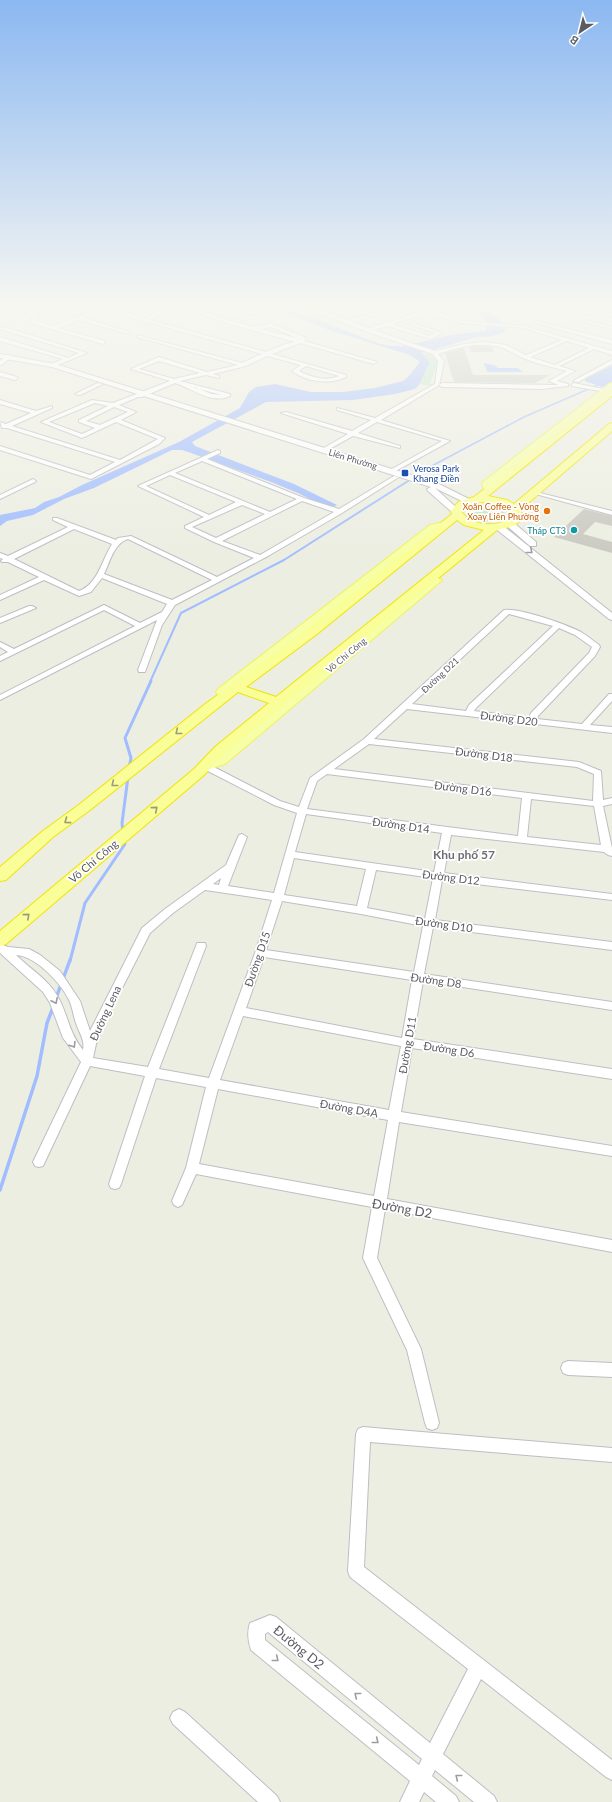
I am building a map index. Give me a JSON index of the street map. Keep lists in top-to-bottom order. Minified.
{"streets":{"highway":["Võ Chí Công"],"street":["Liên Phường","Đường D21","Đường D20","Đường D18","Đường D16","Đường D14","Đường D12","Đường D10","Đường D15","Đường D8","Đường Lena","Đường D11","Đường D6","Đường D4A","Đường D2"]},"crossings":[["Võ Chí Công","Đường D14"],["Đường D21","Đường D20"],["Đường D21","Đường D18"],["Đường D21","Đường D15"],["Đường D18","Đường D16"],["Đường D18","Đường D15"],["Đường D16","Đường D15"],["Đường D14","Đường D15"],["Đường D14","Đường D11"],["Đường D12","Đường D15"],["Đường D12","Đường D11"],["Đường D10","Đường D15"],["Đường D10","Đường Lena"],["Đường D10","Đường D11"],["Đường D15","Đường D8"],["Đường D15","Đường D6"],["Đường D15","Đường D4A"],["Đường D15","Đường D2"],["Đường D8","Đường D11"],["Đường Lena","Đường D4A"],["Đường D11","Đường D6"],["Đường D11","Đường D4A"],["Đường D11","Đường D2"]],"districts":["Khu phố 57"],"places":{"transit":["Verosa Park Khang Điền"],"other":["Xoăn Coffee - Vòng Xoay Liên Phường","Tháp CT3"]},"north":"bottom left"}
